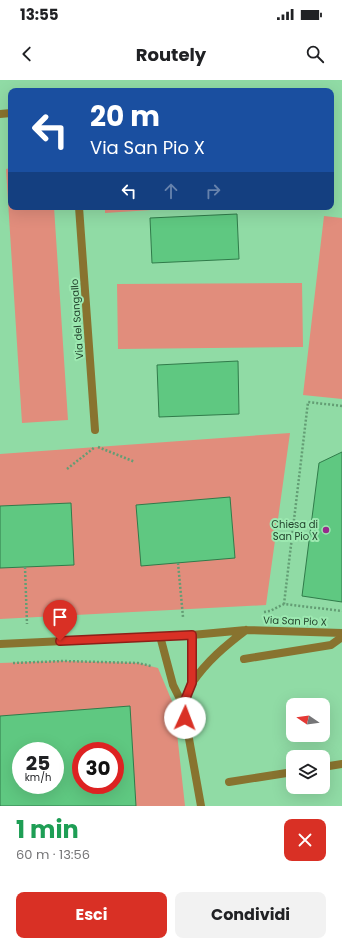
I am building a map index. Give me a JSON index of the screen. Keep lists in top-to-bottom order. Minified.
{"streets":{"street":["Via del Sangallo","Via San Pio X"]},"places":["Chiesa di San Pio X"],"north":"left","page":{"status":"13:55","header":"Routely","turn":["20 m","Via San Pio X"],"speed":"25 km/h","limit":"30","heading":["1 min","60 m · 13:56"],"buttons":["Esci","Condividi"]}}
